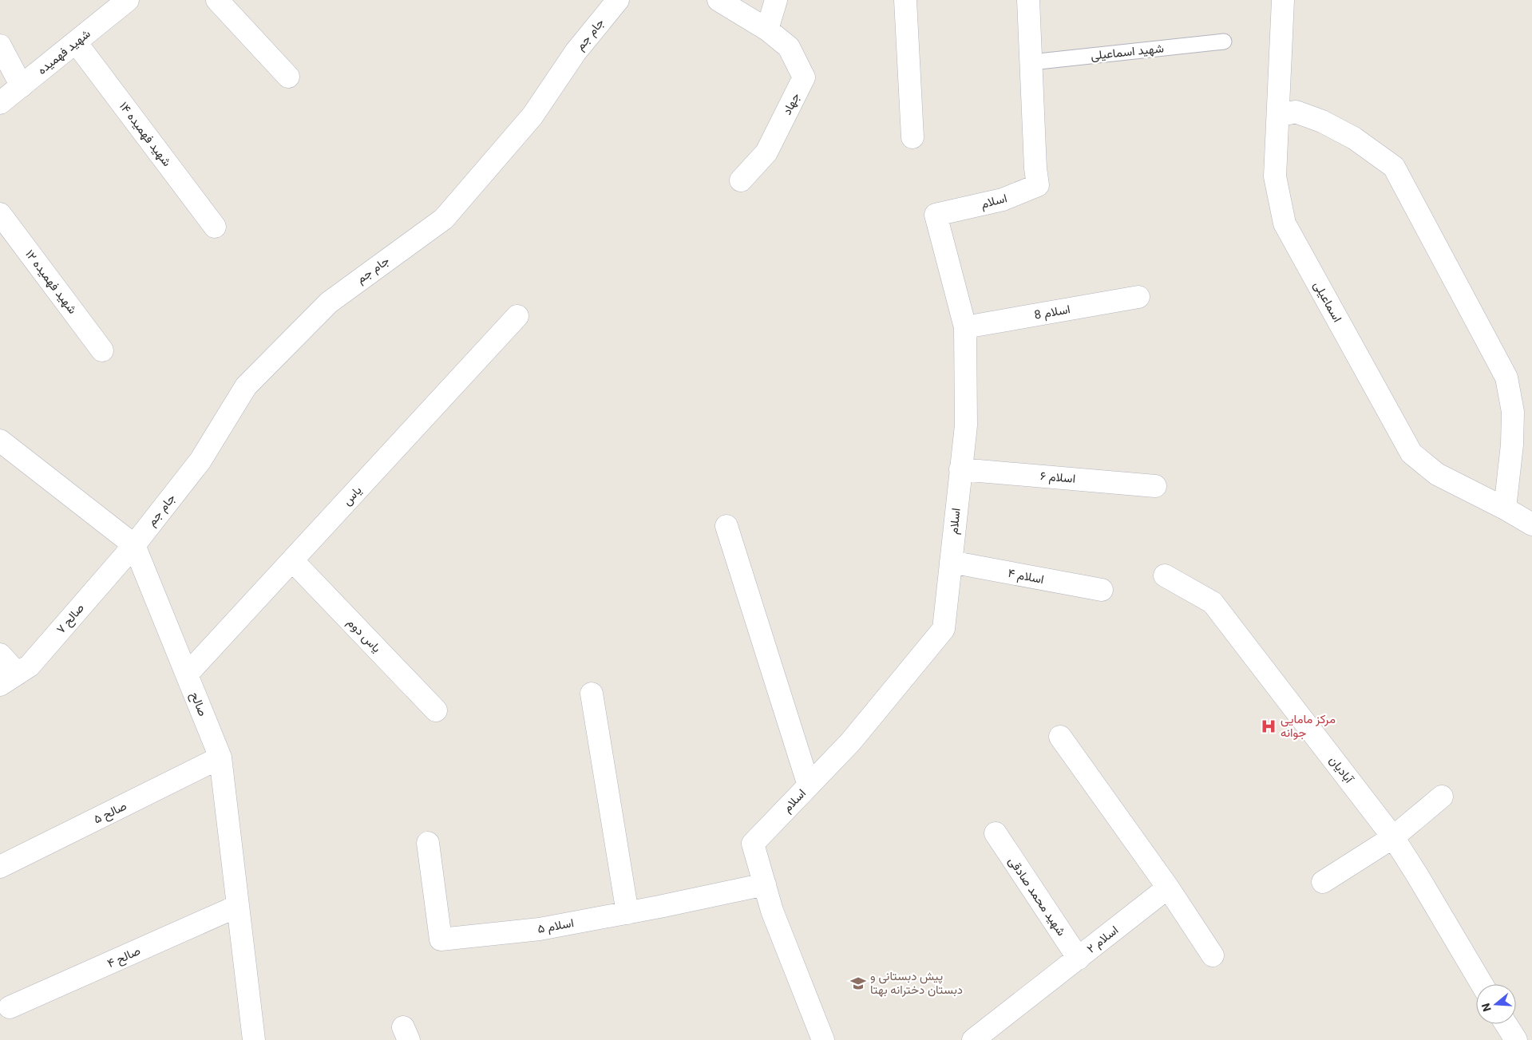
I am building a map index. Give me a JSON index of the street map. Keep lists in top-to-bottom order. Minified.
{"streets":{"street":["جام جم","شهید فهمیده","جهاد","شهید فهمیده ۱۴","اسلام","شهید فهمیده ۱۲","اسماعیلی","اسلام 8","اسلام ۶","یاس","اسلام ۴","صالح ۷","یاس دوم","صالح","آبادیان","صالح ۵","شهید محمد صادقی","اسلام ۵","اسلام ۲","صالح ۴"],"lane":["شهید اسماعیلی"]},"crossings":[["جام جم","صالح ۷"],["جام جم","صالح"],["شهید فهمیده","شهید فهمیده ۱۴"],["شهید اسماعیلی","اسلام"],["اسلام","اسلام 8"],["اسلام","اسلام ۶"],["اسلام","اسلام ۴"],["اسلام","اسلام ۵"],["یاس","یاس دوم"],["یاس","صالح"],["صالح ۷","صالح"],["صالح","صالح ۵"],["صالح","صالح ۴"],["شهید محمد صادقی","اسلام ۲"]],"places":{"hospital":["مرکز مامایی جوانه"],"school or university":["پیش دبستانی و دبستان دخترانه بهتا"]},"north":"left"}
